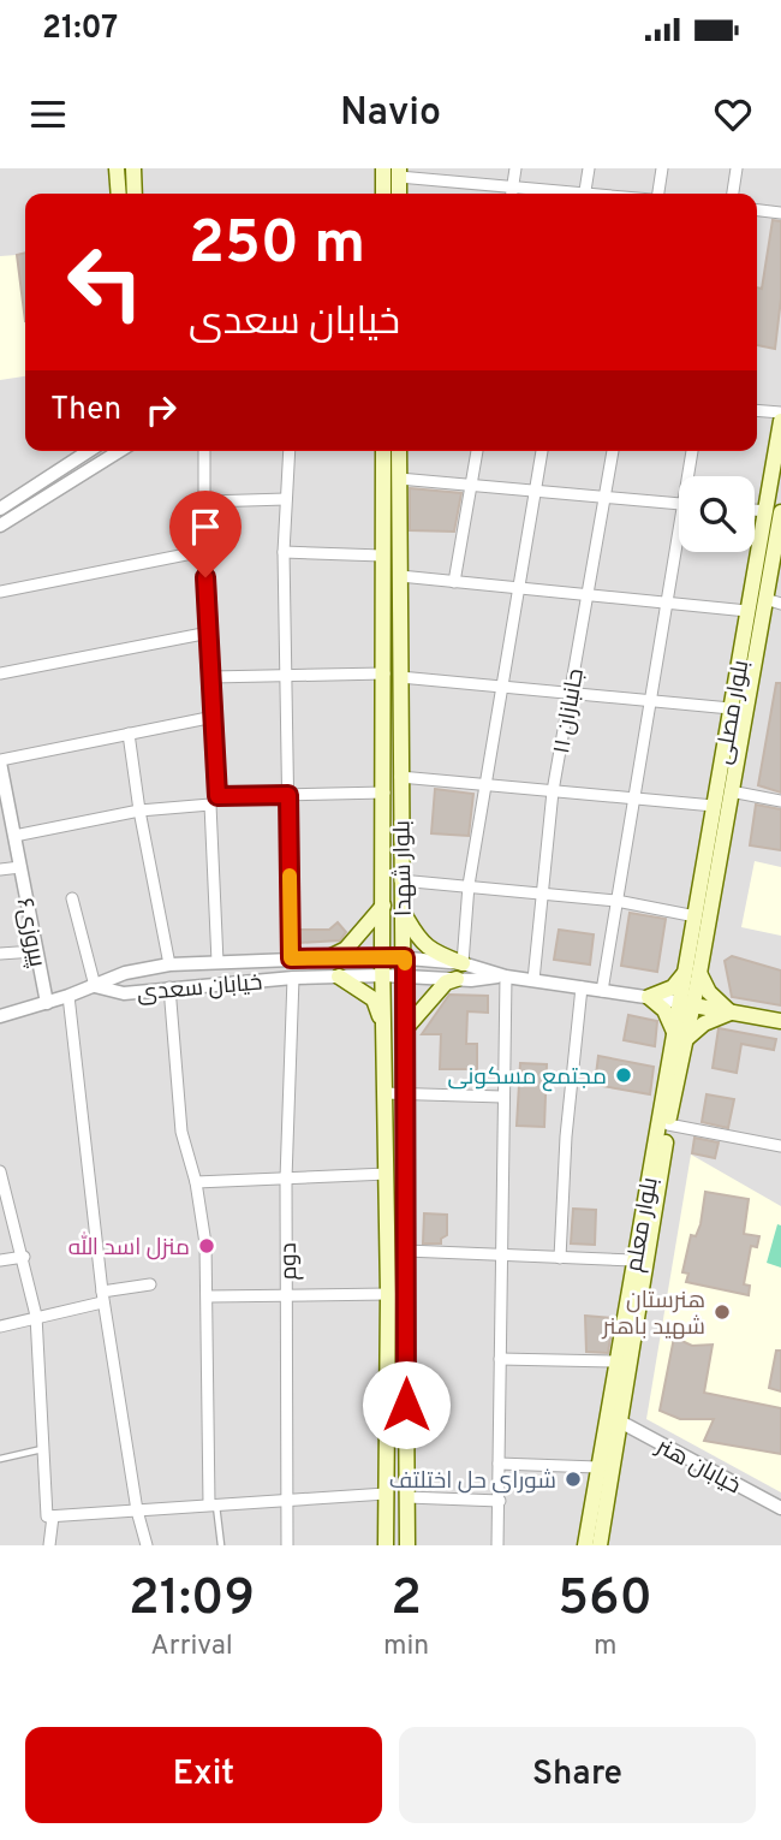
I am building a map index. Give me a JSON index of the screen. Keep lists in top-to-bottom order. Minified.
{"streets":{"main road":["بلوار مصلی","بلوار شهدا","بلوار معلم"],"street":["جانبازان ۱۱","پیروزی۶","خیابان سعدی","دوم","خیابان هنر"]},"crossings":[["بلوار مصلی","بلوار معلم"],["بلوار شهدا","خیابان سعدی"],["پیروزی۶","خیابان سعدی"],["خیابان سعدی","دوم"],["بلوار معلم","خیابان هنر"]],"places":["مجتمع مسکونی","منزل اسد الله","هنرستان شهید باهنر","شورای حل اختلتف"],"page":{"status":"21:07","header":"Navio","turn":["250 m","خیابان سعدی"],"then":"Then","eta":["21:09","Arrival","2","min","560","m"],"buttons":["Exit","Share"]}}
